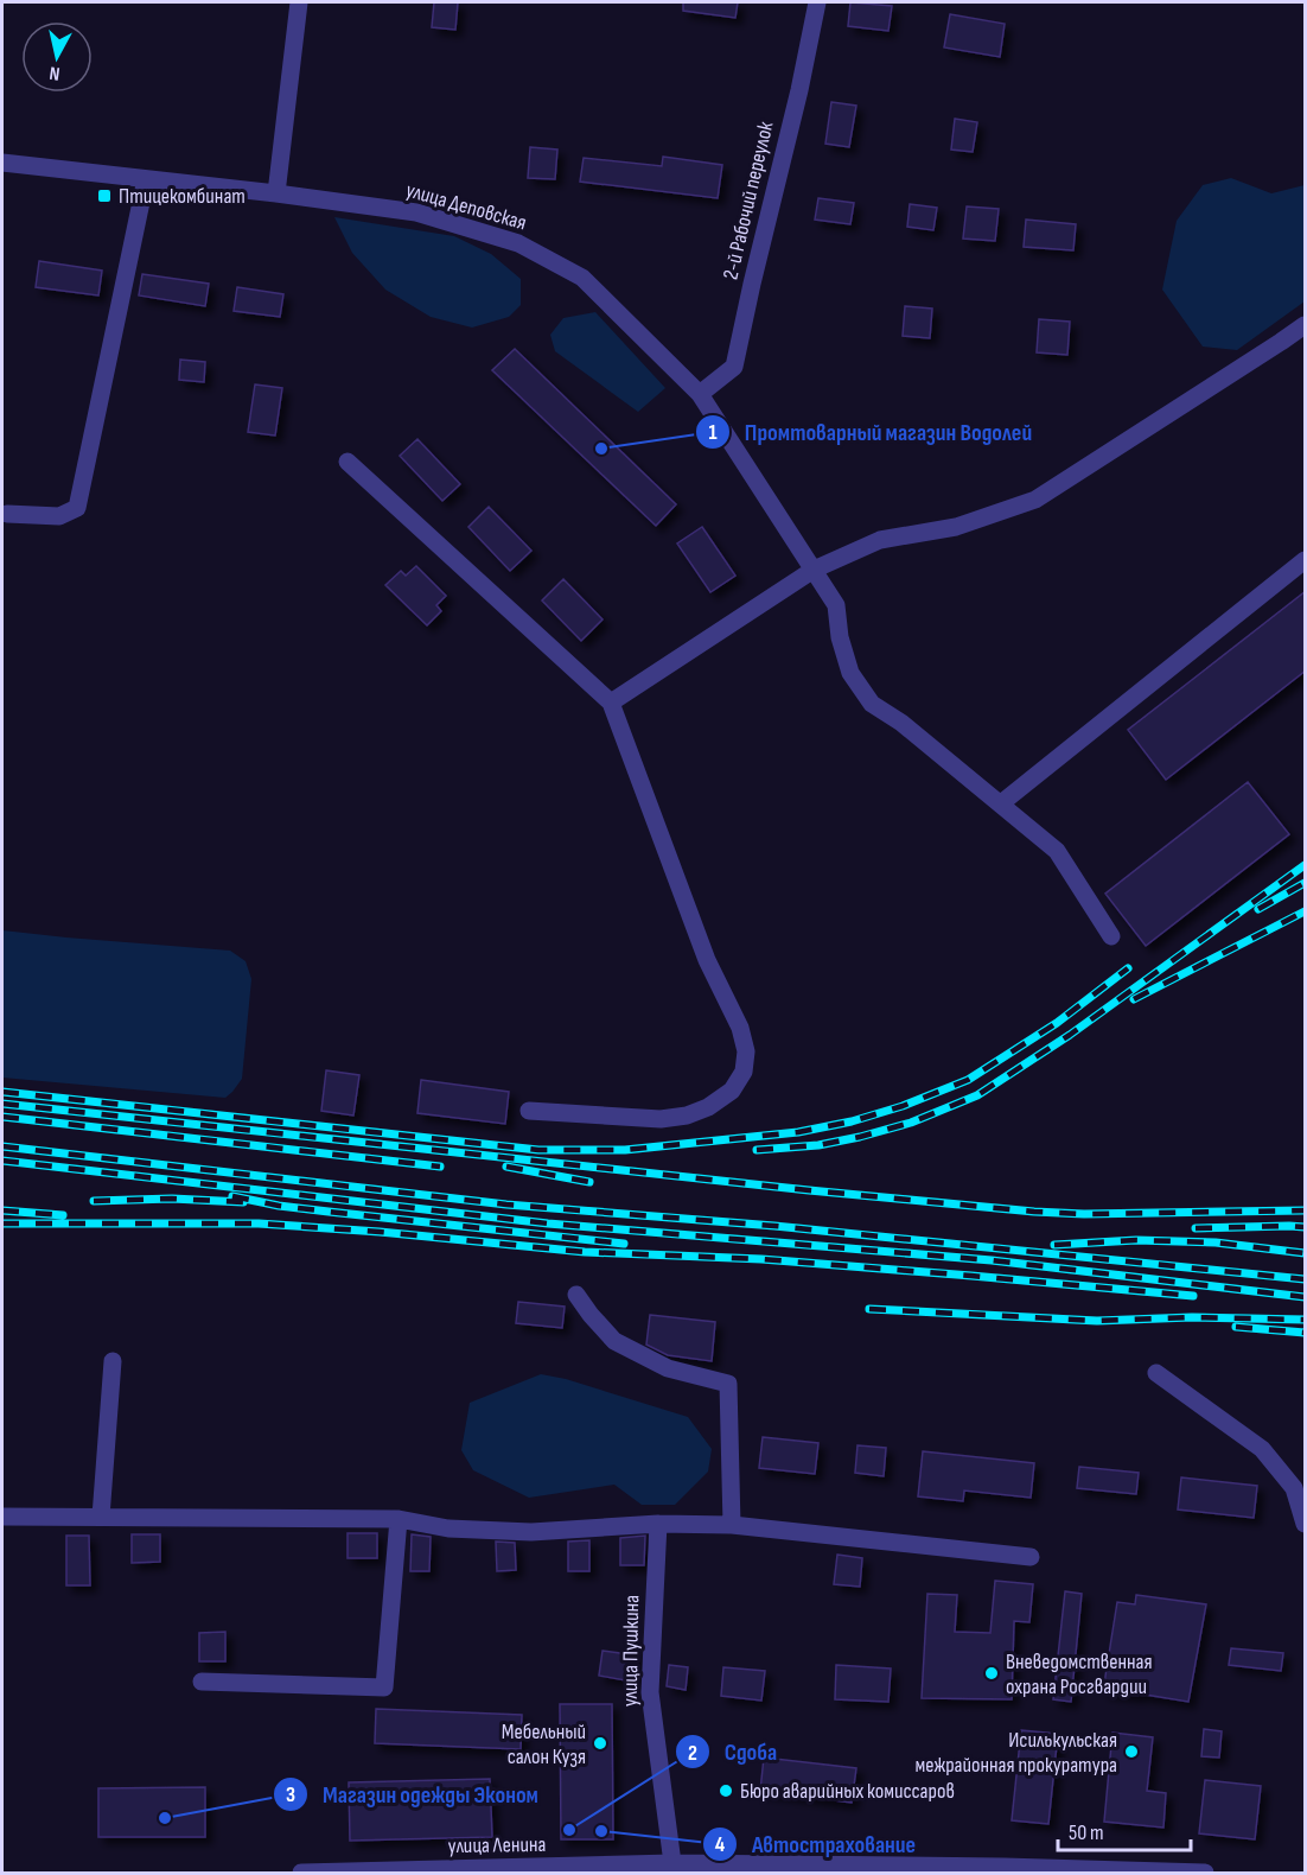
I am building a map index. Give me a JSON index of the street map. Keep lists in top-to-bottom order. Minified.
{"streets":{"street":["2-й Рабочий переулок","улица Деповская","улица Пушкина","улица Ленина"]},"crossings":[["2-й Рабочий переулок","улица Деповская"],["улица Пушкина","улица Ленина"]],"places":{"transit":["Птицекомбинат"],"other":["Промтоварный магазин Водолей","Вневедомственная охрана Росгвардии","Мебельный салон Кузя","Исилькульская межрайонная прокуратура","Бюро аварийных комиссаров","Магазин одежды Эконом","Сдоба","Автострахование"]},"scale_bar":"50 m","north":"bottom"}
